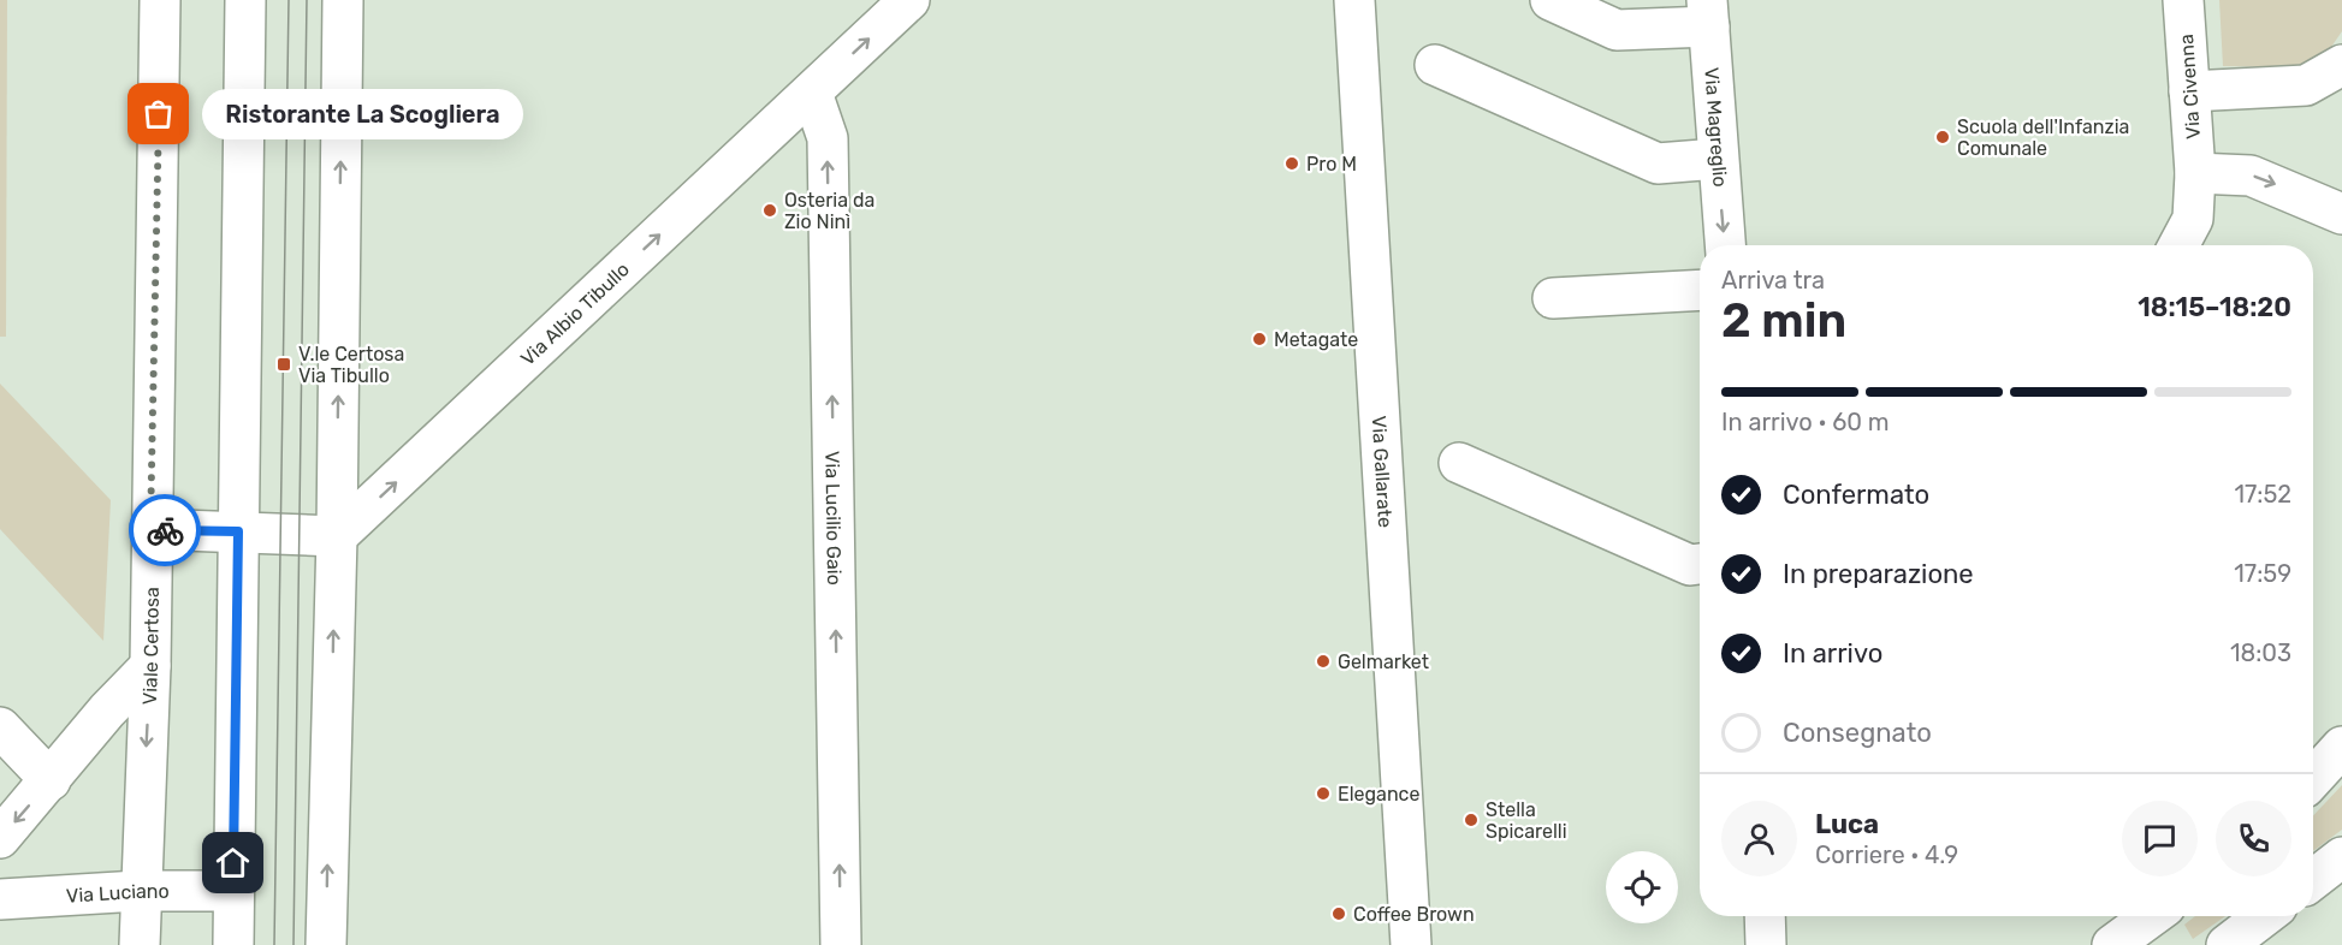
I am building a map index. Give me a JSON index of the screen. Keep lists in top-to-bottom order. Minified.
{"streets":{"main road":["Via Civenna","Via Magreglio","Via Albio Tibullo","Via Gallarate","Via Lucilio Gaio","Viale Certosa","Via Luciano"]},"crossings":[["Via Albio Tibullo","Via Lucilio Gaio"],["Viale Certosa","Via Luciano"]],"one_way":["Via Magreglio","Via Albio Tibullo","Via Lucilio Gaio"],"places":{"other":["Ristorante La Scogliera","Scuola dell'Infanzia Comunale","Pro M","Osteria da Zio Ninì","Metagate","Gelmarket","Elegance","Stella Spicarelli","Coffee Brown"],"transit":["V.le Certosa Via Tibullo"]},"page":{"bubble":"Ristorante La Scogliera","heading":["2 min","Arriva tra","18:15–18:20"],"panel":["Luca","Corriere · 4.9"],"bar":"In arrivo · 60 m","list":[["Confermato","17:52"],["In preparazione","17:59"],["In arrivo","18:03"],"Consegnato"]}}
